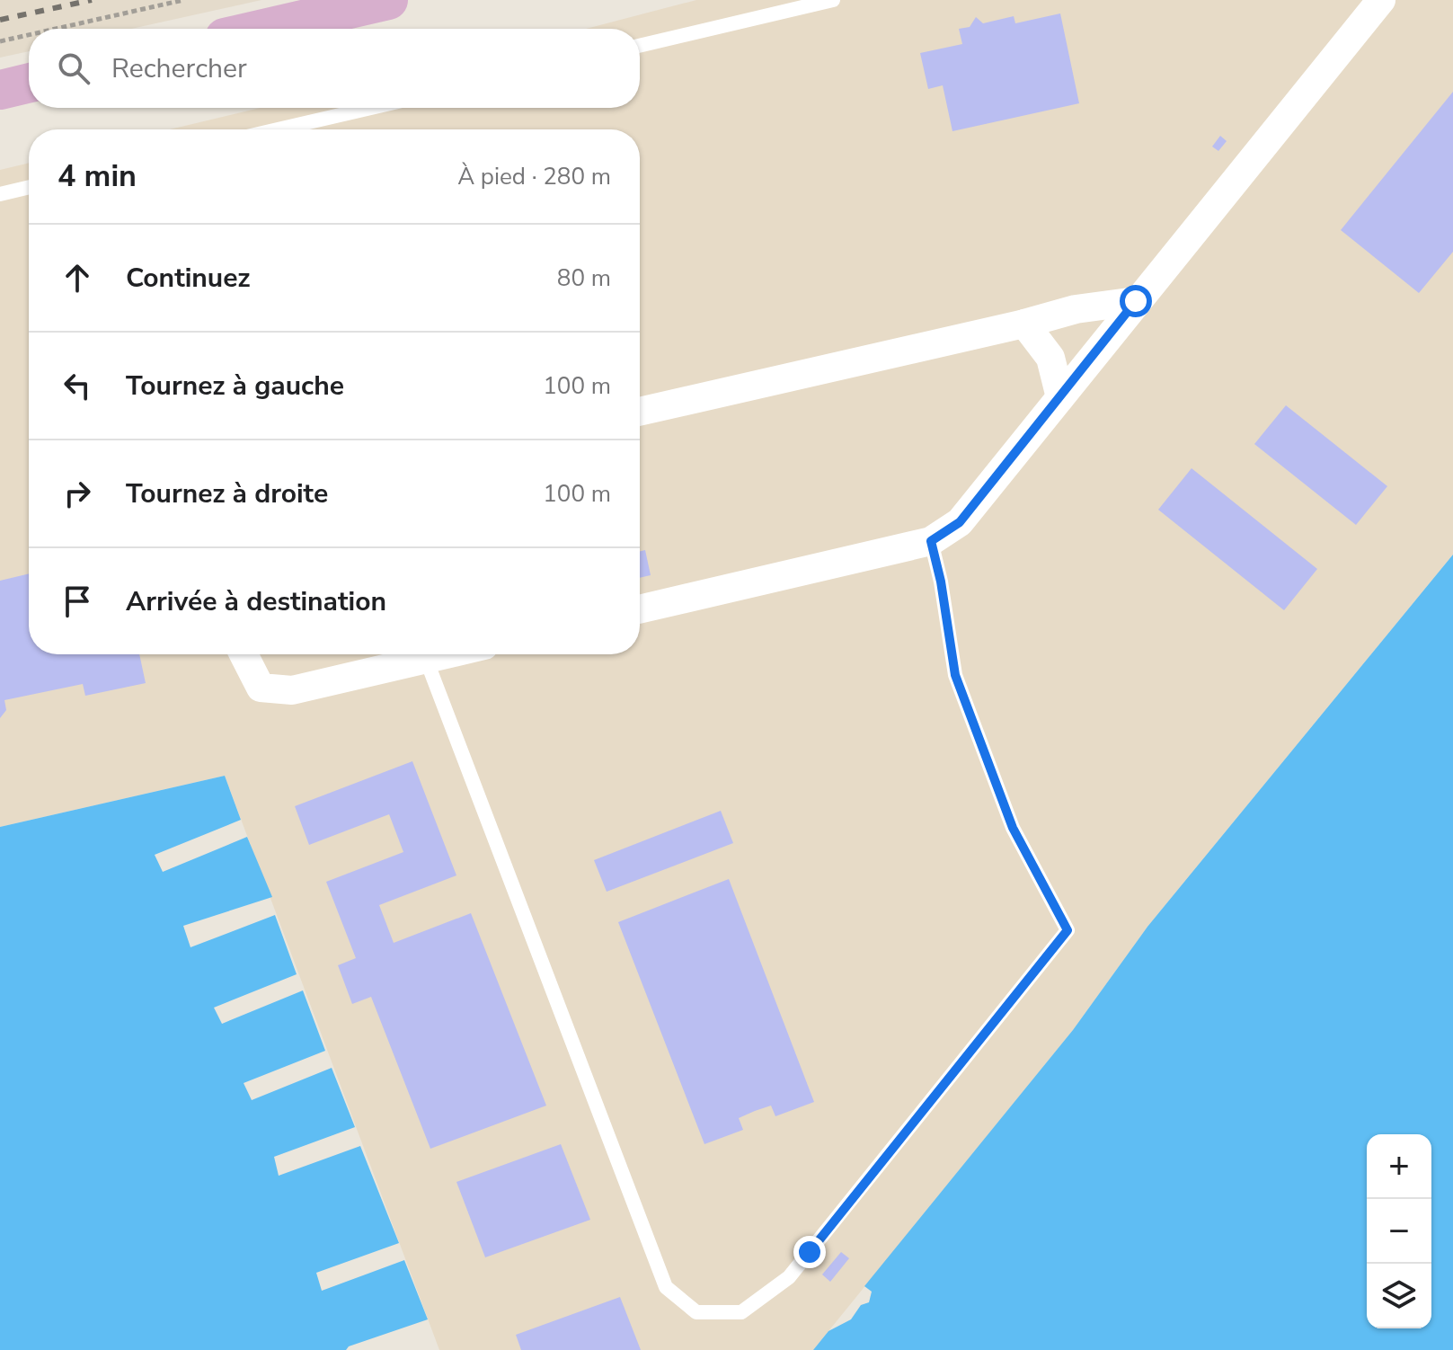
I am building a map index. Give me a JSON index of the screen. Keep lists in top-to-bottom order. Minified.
{"page":{"search":"Rechercher","heading":["4 min","À pied · 280 m"],"list":[["Continuez","80 m"],["Tournez à gauche","100 m"],["Tournez à droite","100 m"],"Arrivée à destination"],"map_buttons":["+","−"]}}
